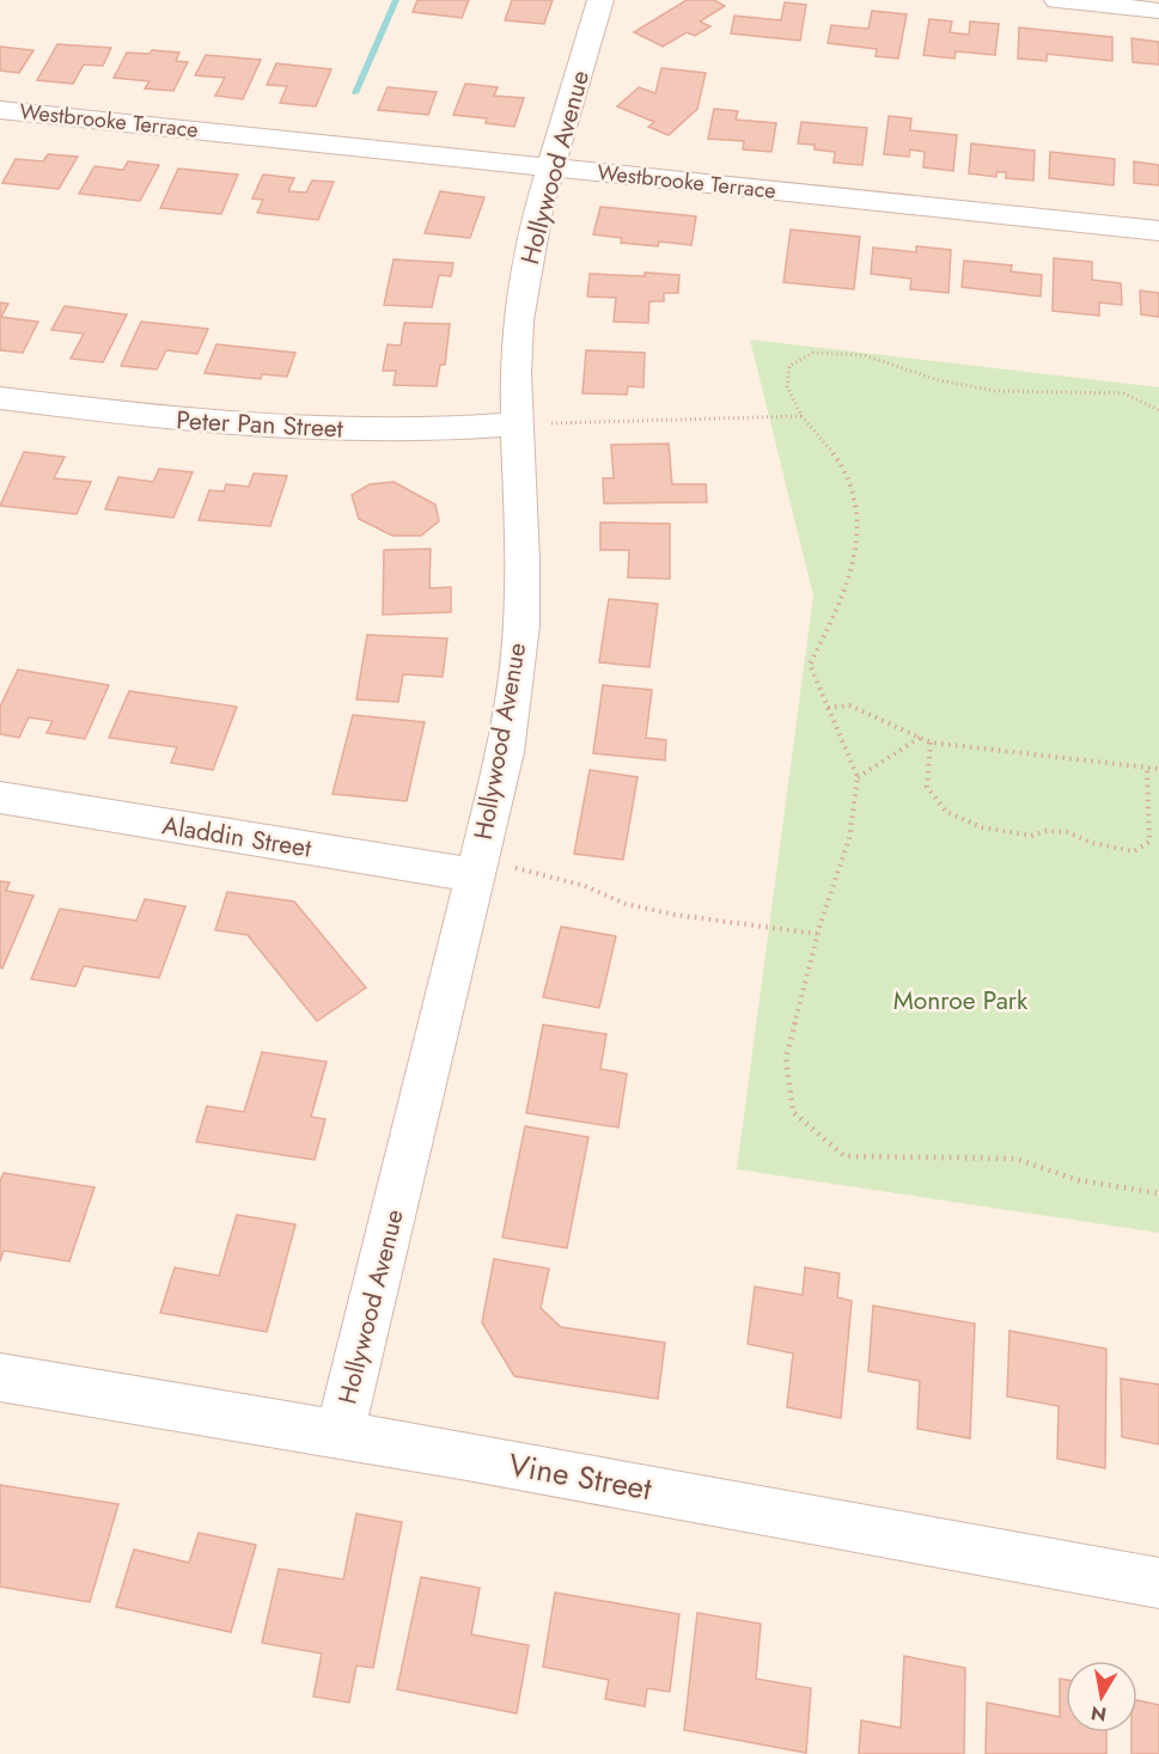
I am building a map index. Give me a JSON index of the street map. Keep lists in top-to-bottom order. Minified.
{"streets":{"street":["Westbrooke Terrace","Hollywood Avenue","Peter Pan Street","Aladdin Street","Vine Street"]},"crossings":[["Westbrooke Terrace","Hollywood Avenue"],["Hollywood Avenue","Peter Pan Street"],["Hollywood Avenue","Aladdin Street"],["Hollywood Avenue","Vine Street"]],"parks":["Monroe Park"],"north":"bottom"}
